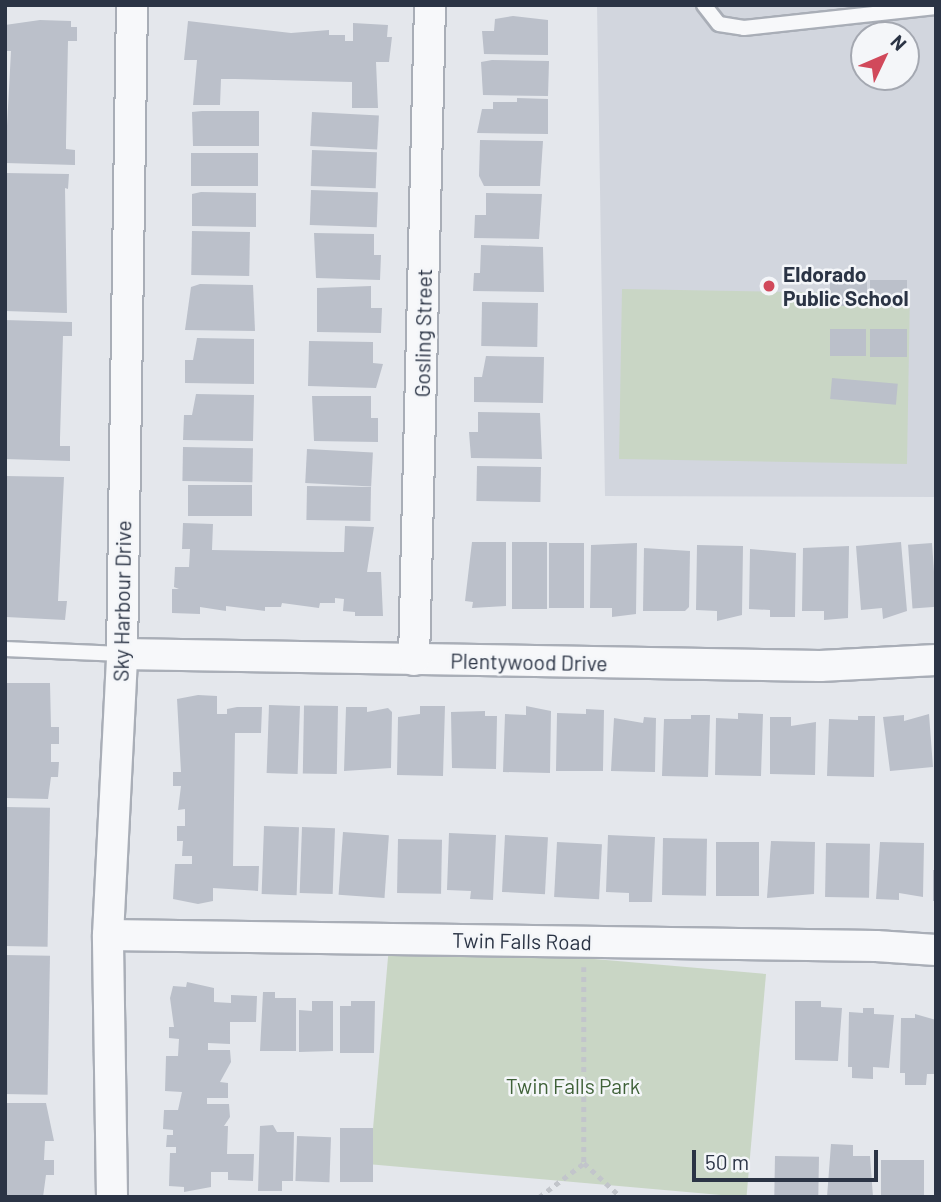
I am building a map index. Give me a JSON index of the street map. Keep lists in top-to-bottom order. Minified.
{"streets":{"street":["Gosling Street","Sky Harbour Drive","Plentywood Drive","Twin Falls Road"]},"crossings":[["Gosling Street","Plentywood Drive"],["Sky Harbour Drive","Plentywood Drive"],["Sky Harbour Drive","Twin Falls Road"]],"parks":["Twin Falls Park"],"places":["Eldorado Public School"],"scale_bar":"50 m","north":"top right"}
